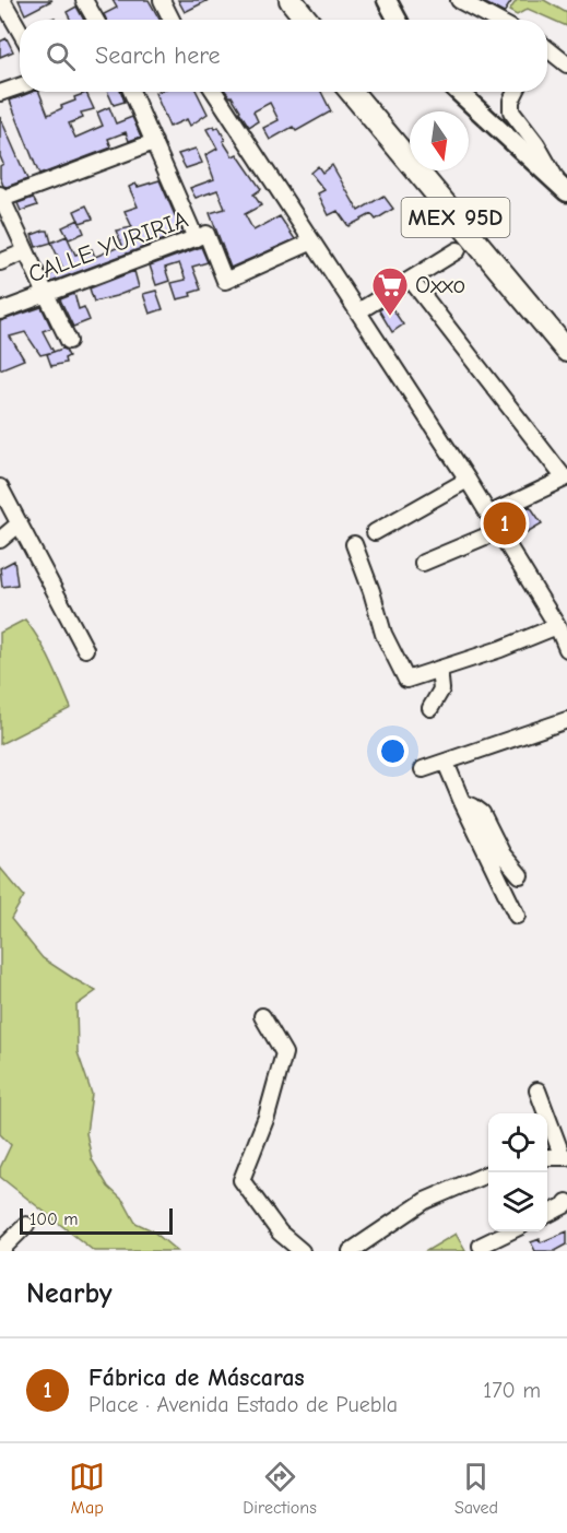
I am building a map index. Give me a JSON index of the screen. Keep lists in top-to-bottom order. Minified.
{"streets":{"highway":["MEX 95D"],"street":["CALLE YURIRIA"]},"places":{"supermarket":["Oxxo"]},"scale_bar":"100 m","north":"bottom","page":{"search":"Search here","pins":"1","scale":"100 m","heading":"Nearby","list":[{"mark":"1","name":"Fábrica de Máscaras","note":"Place · Avenida Estado de Puebla","value":"170 m"}],"nav":["Map","Directions","Saved"]}}
